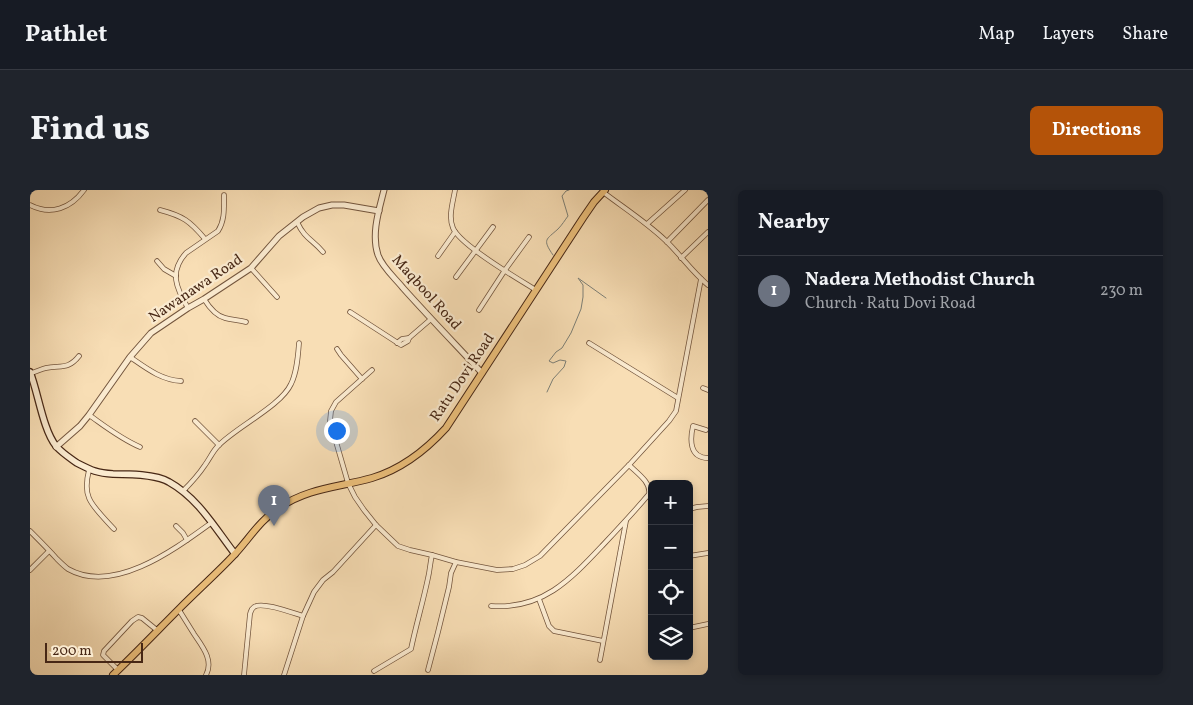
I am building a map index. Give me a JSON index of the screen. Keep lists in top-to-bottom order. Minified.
{"streets":{"main road":["Ratu Dovi Road"],"street":["Nawanawa Road","Maqbool Road"]},"crossings":[["Nawanawa Road","Maqbool Road"],["Maqbool Road","Ratu Dovi Road"]],"scale_bar":"200 m","page":{"header":"Pathlet","nav":["Map","Layers","Share"],"title":"Find us","buttons":"Directions","heading":"Nearby","list":[{"mark":"1","name":"Nadera Methodist Church","note":"Church · Ratu Dovi Road","value":"230 m"}],"map_buttons":["+","−"],"pins":"1","scale":"200 m"}}
